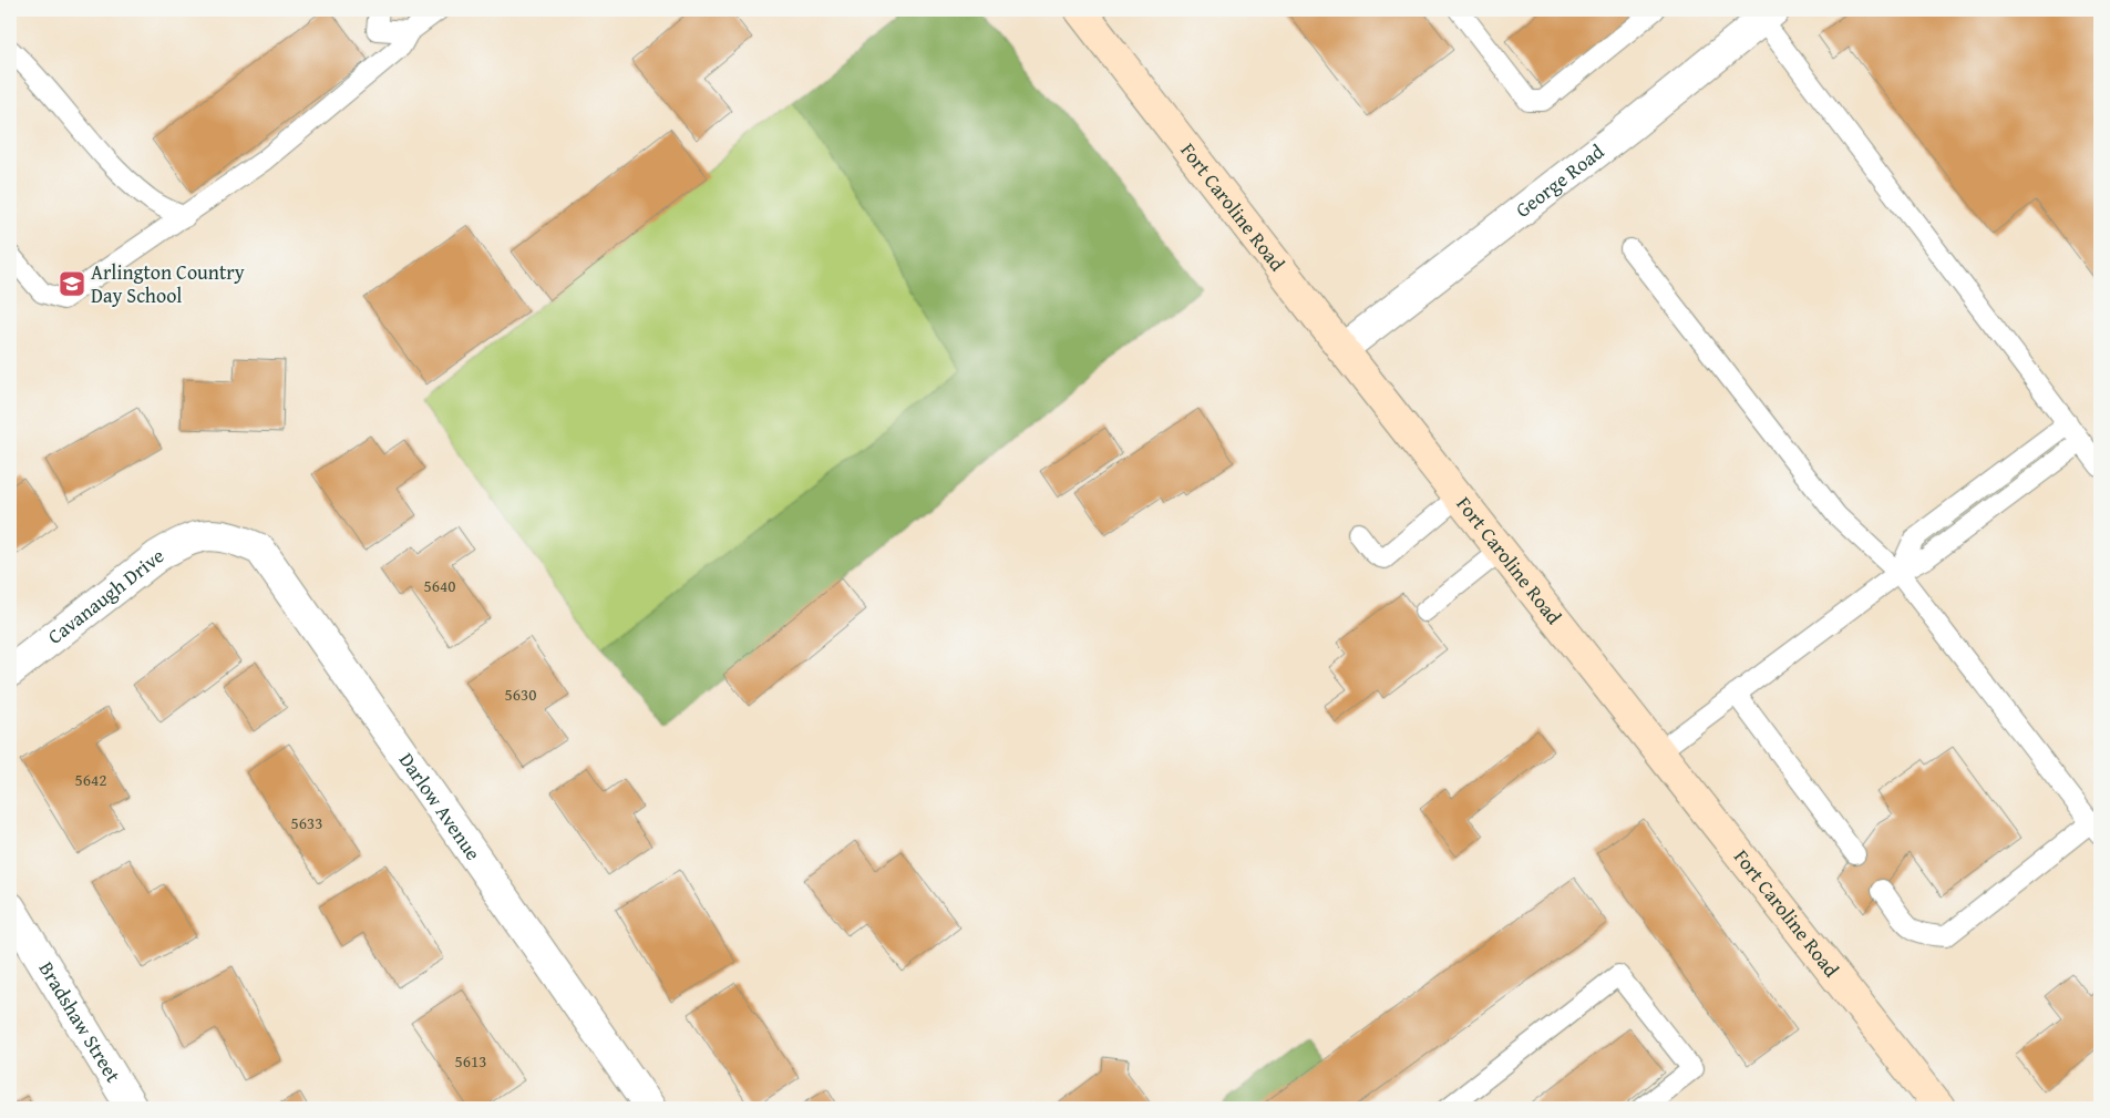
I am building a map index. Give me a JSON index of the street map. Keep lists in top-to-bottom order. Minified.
{"streets":{"street":["George Road","Fort Caroline Road","Cavanaugh Drive","Darlow Avenue","Bradshaw Street"]},"crossings":[["George Road","Fort Caroline Road"],["Cavanaugh Drive","Darlow Avenue"]],"places":{"school or university":["Arlington Country Day School"]},"house_numbers":["5640","5630","5642","5633","5613"]}
